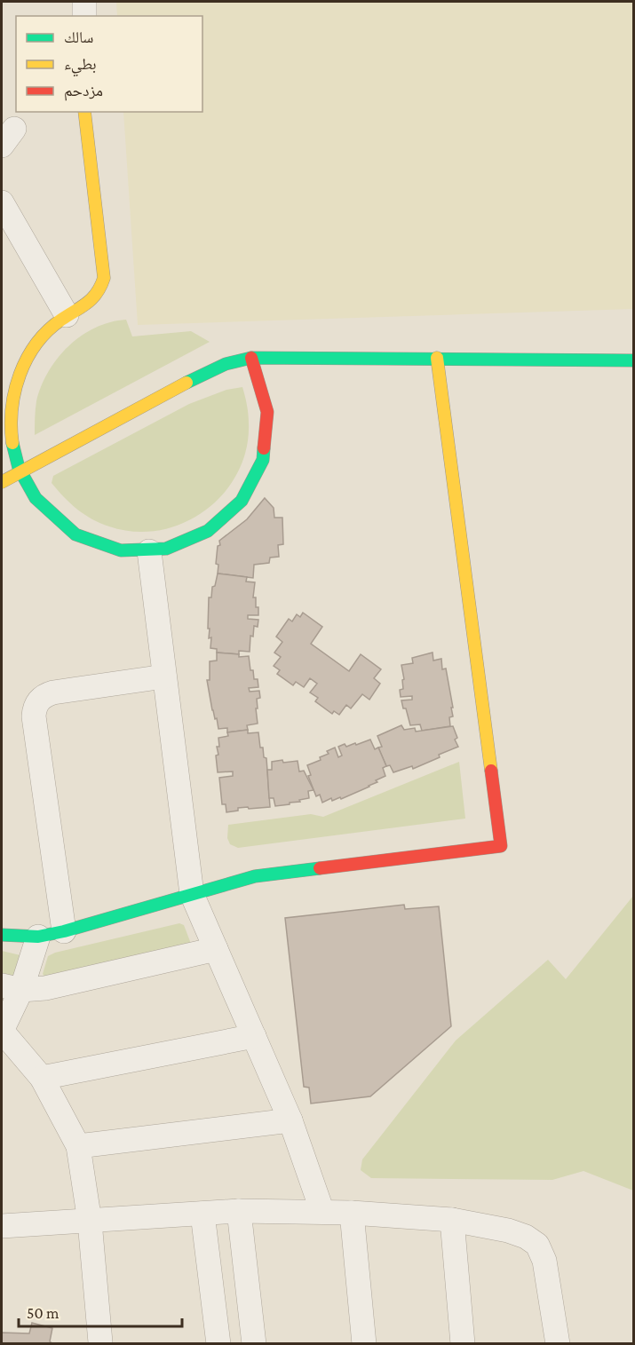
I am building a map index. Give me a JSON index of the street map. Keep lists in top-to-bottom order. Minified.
{"legend":["سالك","بطيء","مزدحم"],"scale_bar":"50 m"}
